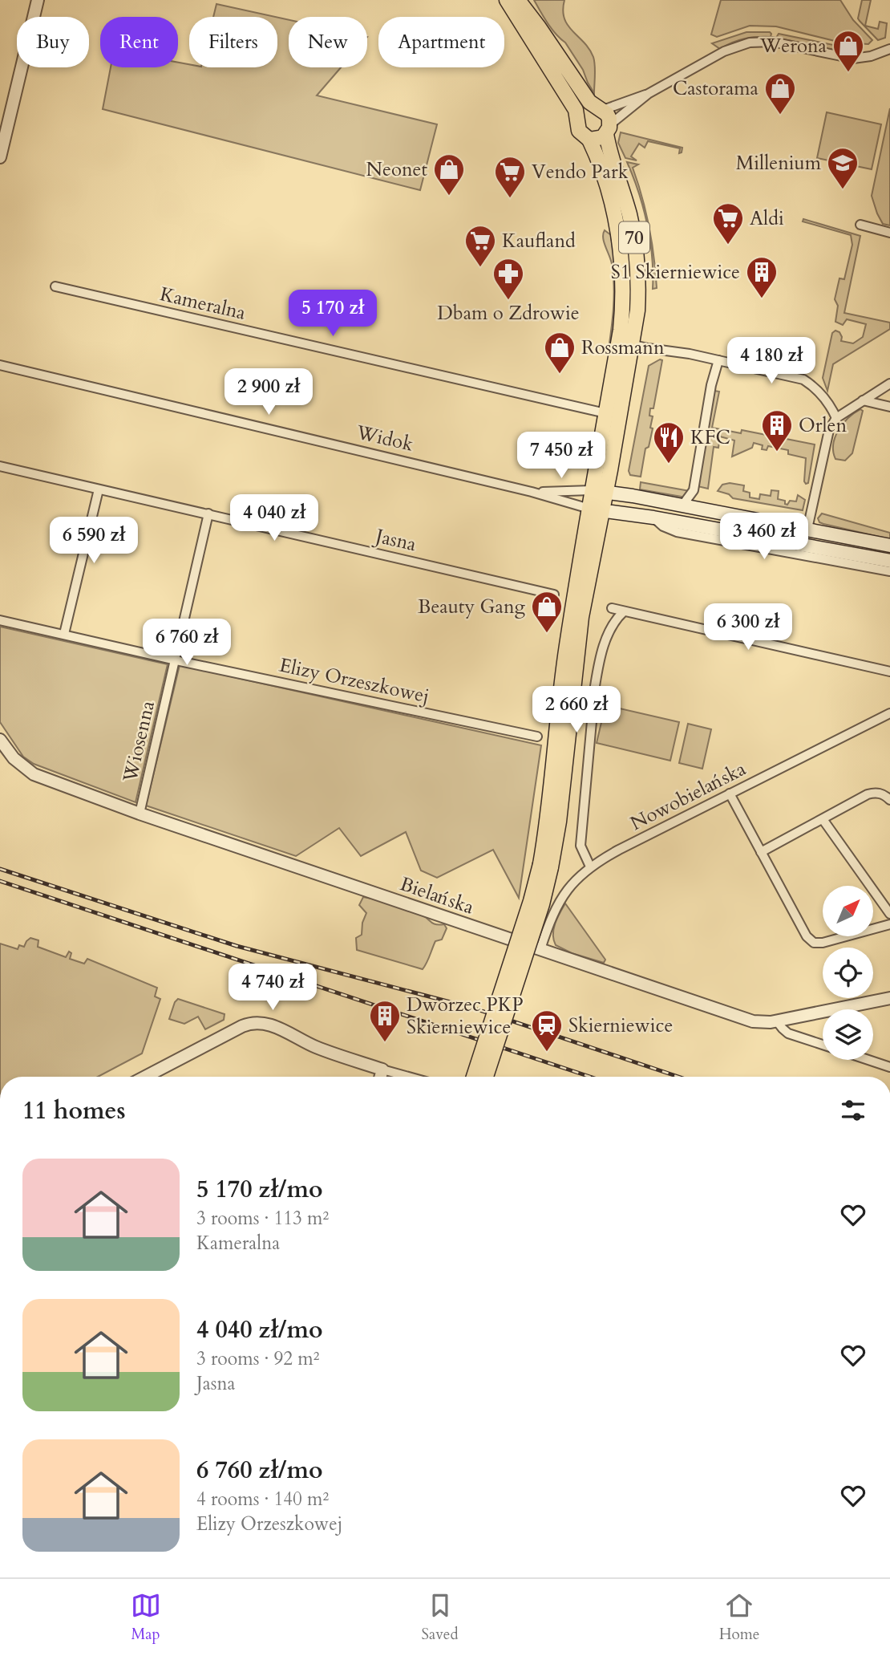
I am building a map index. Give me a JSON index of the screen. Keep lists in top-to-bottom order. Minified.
{"streets":{"main road":["70","Widok"],"street":["Kameralna","Jasna","Elizy Orzeszkowej","Wiosenna","Nowobielańska","Bielańska"]},"crossings":[["70","Kameralna"],["70","Widok"],["Jasna","Wiosenna"],["Elizy Orzeszkowej","Wiosenna"],["Wiosenna","Bielańska"],["Nowobielańska","Bielańska"]],"places":{"shop":["Werona","Castorama","Neonet","Rossmann","Beauty Gang"],"school or university":["Millenium"],"supermarket":["Vendo Park","Aldi","Kaufland"],"building":["S1 Skierniewice","Orlen","Dworzec PKP Skierniewice"],"pharmacy":["Dbam o Zdrowie"],"restaurant":["KFC"],"station":["Skierniewice"]},"north":"top right","page":{"chip":["Buy","Rent","Filters","New","Apartment"],"price":["5 170 zł","4 180 zł","2 900 zł","7 450 zł","4 040 zł","3 460 zł","6 590 zł","6 300 zł","6 760 zł","2 660 zł","4 740 zł"],"heading":"11 homes","list":[{"name":"5 170 zł/mo","note":"3 rooms · 113 m² · Kameralna"},{"name":"4 040 zł/mo","note":"3 rooms · 92 m² · Jasna"},{"name":"6 760 zł/mo","note":"4 rooms · 140 m² · Elizy Orzeszkowej"}],"tabs":["Map","Saved","Home"]}}
